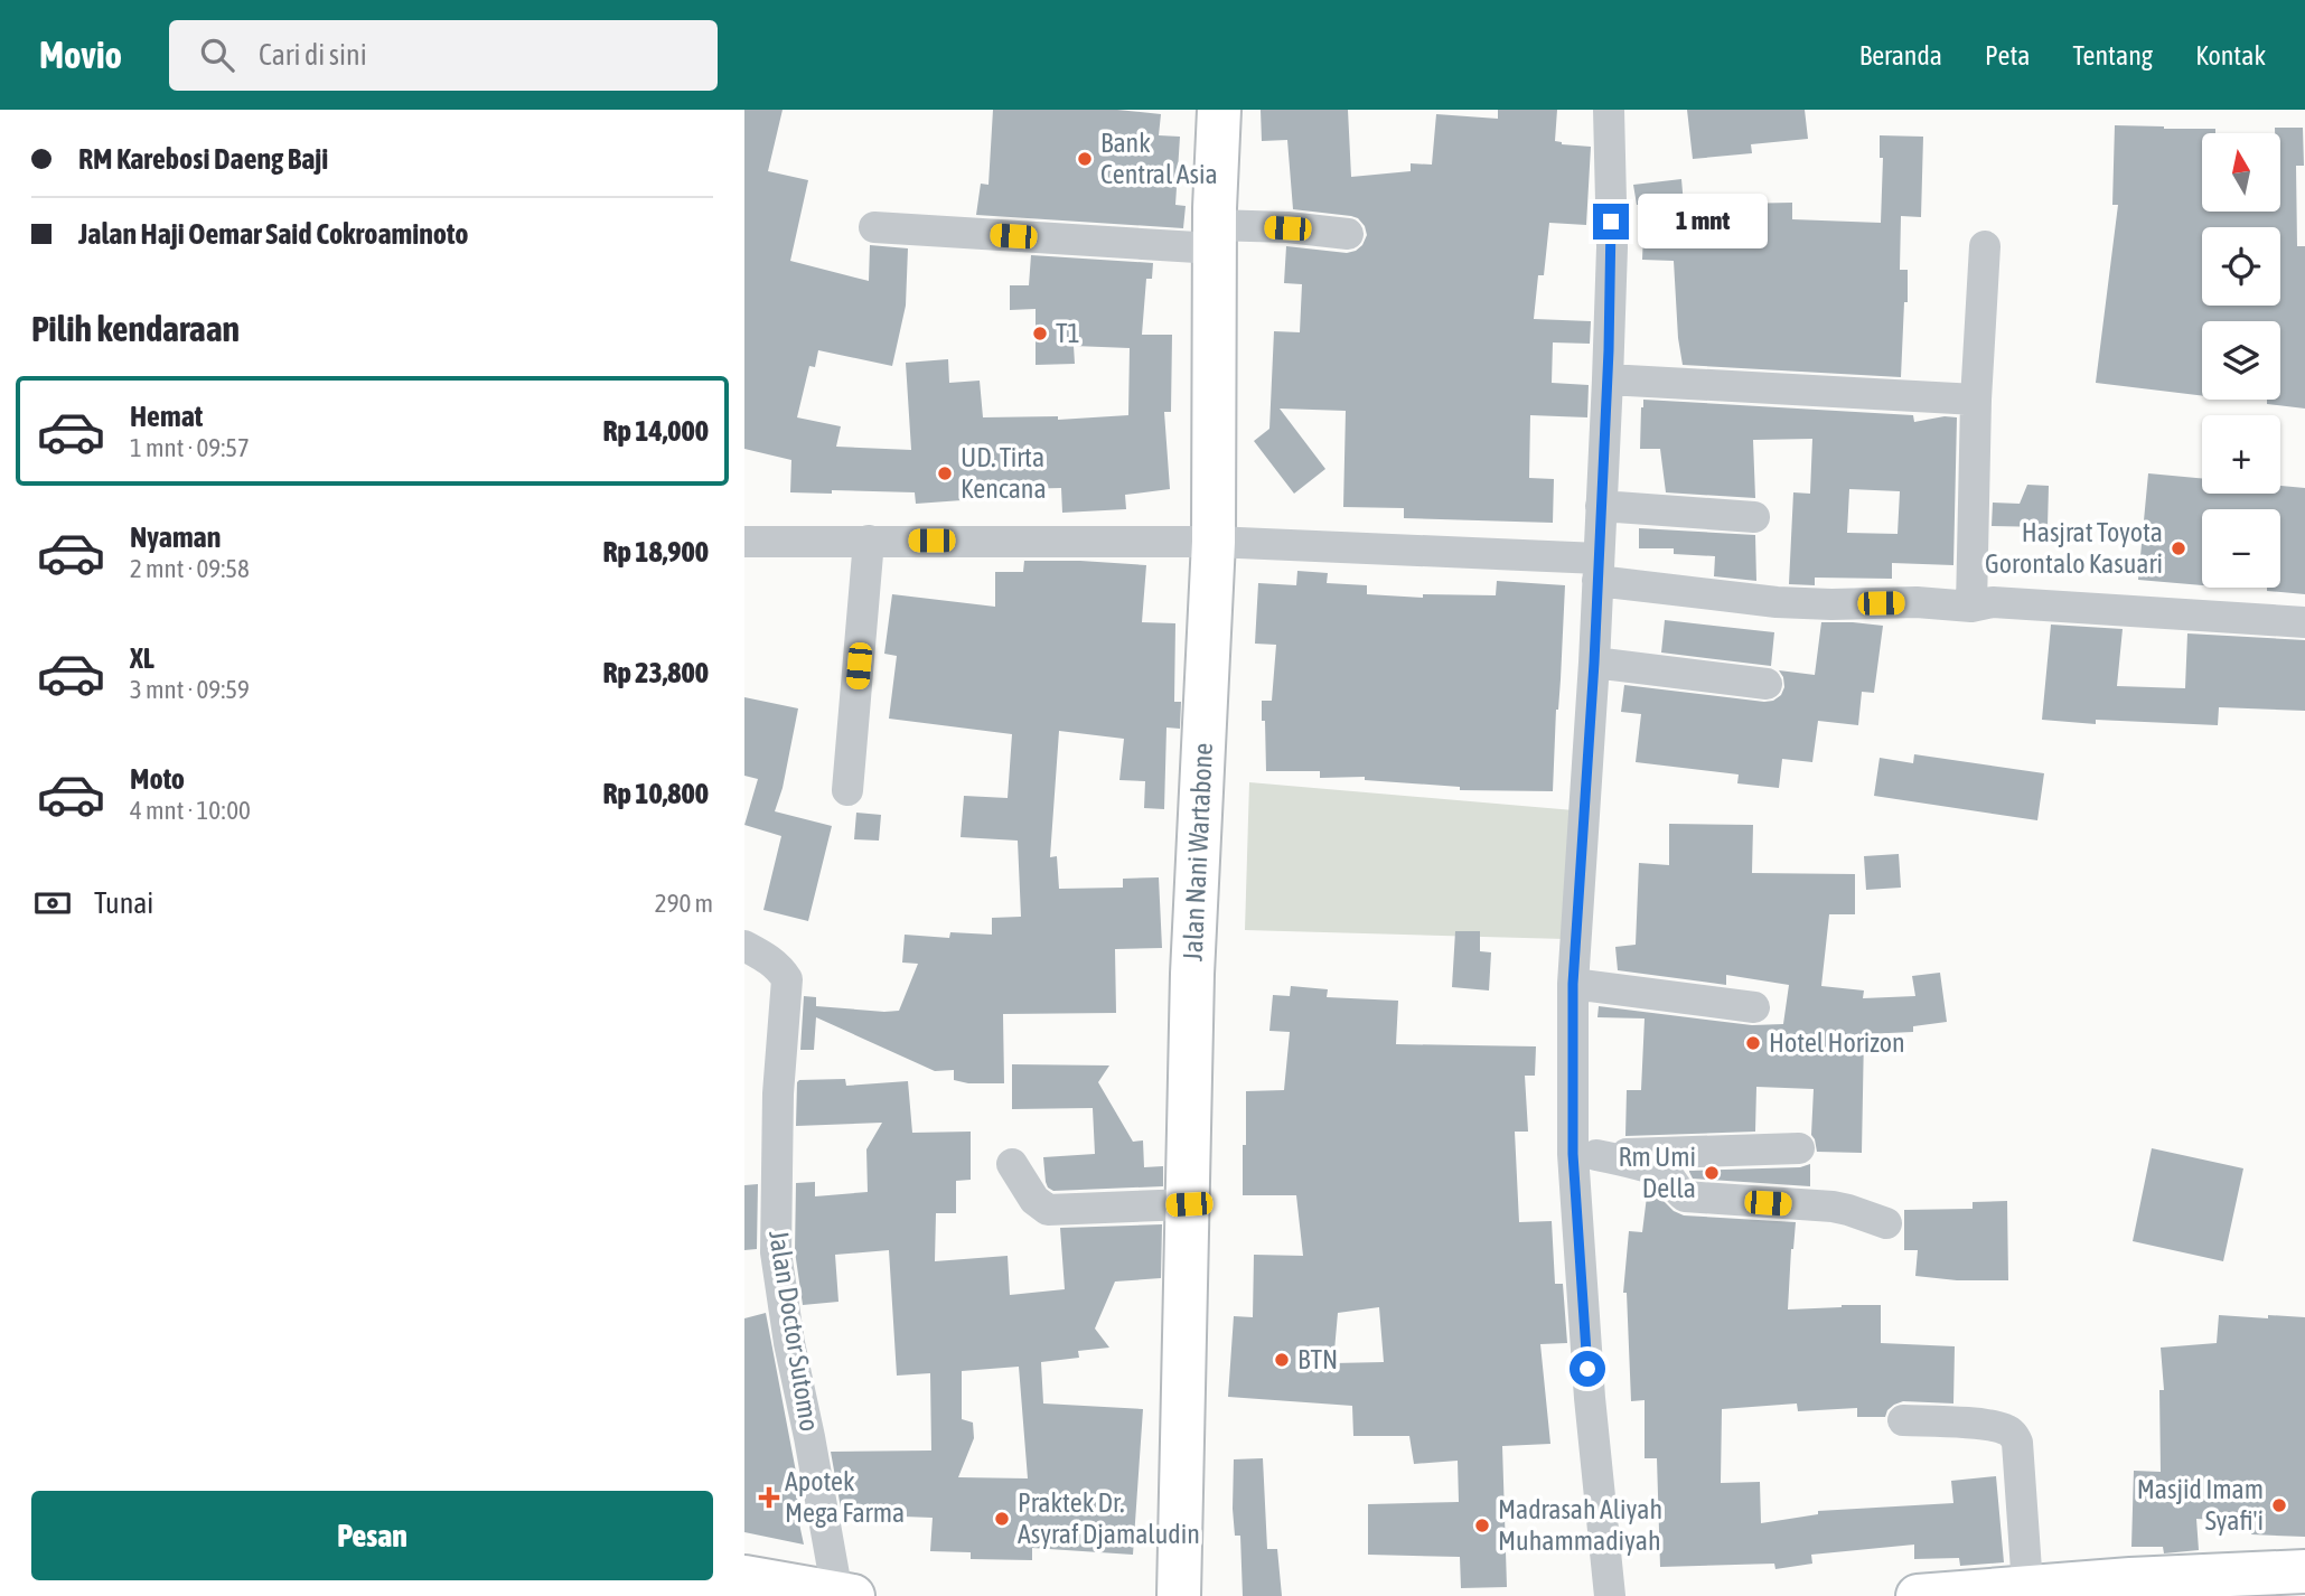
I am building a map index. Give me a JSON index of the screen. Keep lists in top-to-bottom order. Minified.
{"streets":{"main road":["Jalan Nani Wartabone"],"street":["Jalan Doctor Sutomo"]},"places":{"other":["Bank Central Asia","T1","UD. Tirta Kencana","Hasjrat Toyota Gorontalo Kasuari","Hotel Horizon","Rm Umi Della","BTN","Masjid Imam Syafi'i","Praktek Dr. Asyraf Djamaludin","Madrasah Aliyah Muhammadiyah"],"health":["Apotek Mega Farma"]},"north":"top","page":{"header":"Movio","search":"Cari di sini","nav":["Beranda","Peta","Tentang","Kontak"],"banner":["RM Karebosi Daeng Baji","Jalan Haji Oemar Said Cokroaminoto"],"map_buttons":["+","−"],"bubble":"1 mnt","heading":"Pilih kendaraan","list":[{"name":"Hemat","note":"1 mnt · 09:57","value":"Rp 14,000"},{"name":"Nyaman","note":"2 mnt · 09:58","value":"Rp 18,900"},{"name":"XL","note":"3 mnt · 09:59","value":"Rp 23,800"},{"name":"Moto","note":"4 mnt · 10:00","value":"Rp 10,800"}],"pay":["Tunai","290 m"],"buttons":"Pesan"}}
